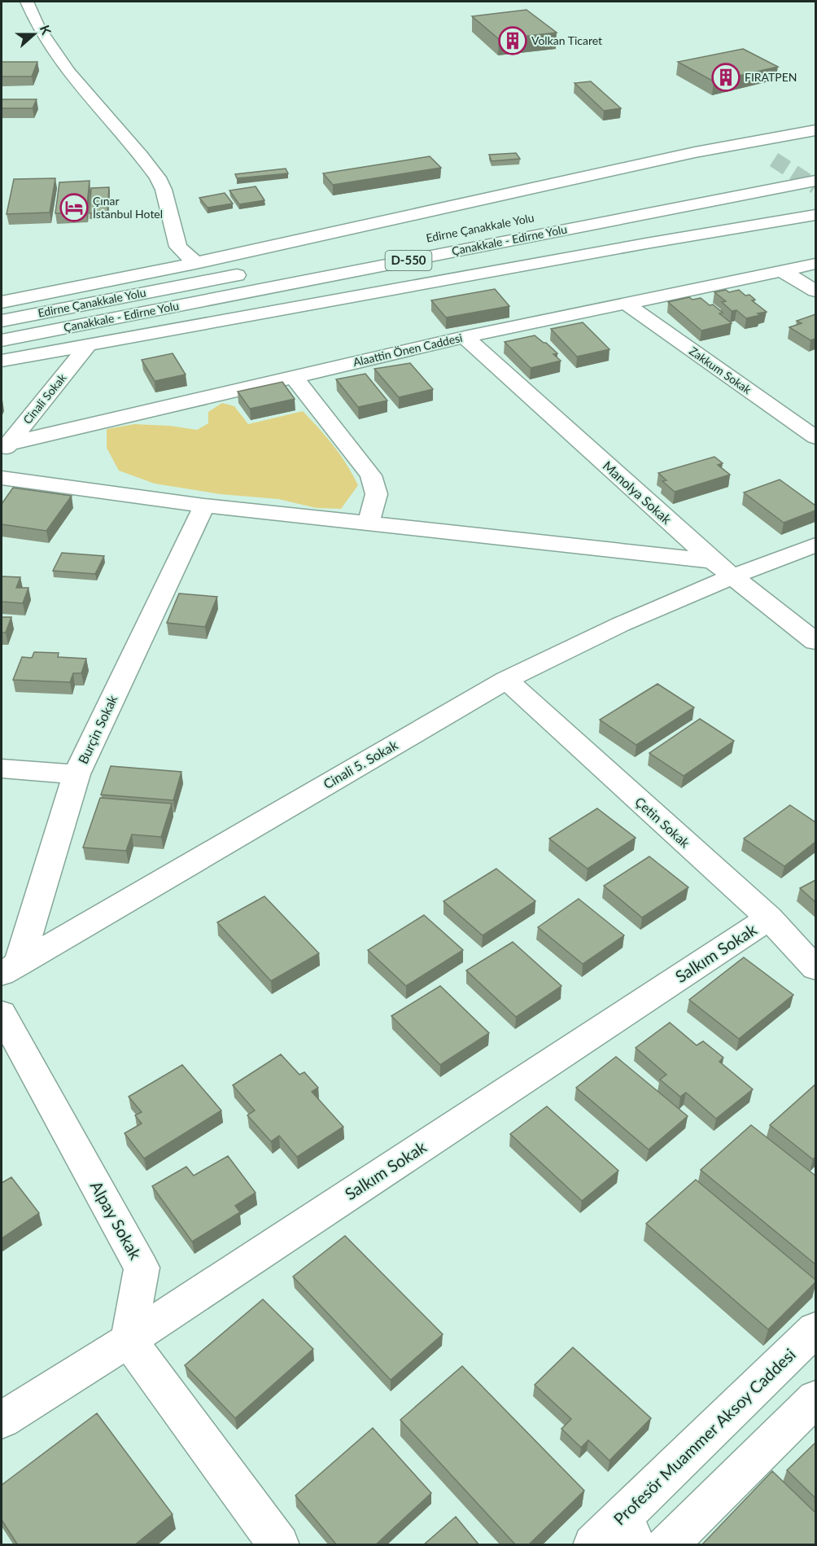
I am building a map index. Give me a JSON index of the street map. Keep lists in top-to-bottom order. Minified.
{"streets":{"main road":["Edirne Çanakkale Yolu","Çanakkale - Edirne Yolu","D-550","Alaattin Önen Caddesi","Zakkum Sokak","Cinali Sokak","Manolya Sokak","Burçin Sokak","Cinali 5. Sokak","Çetin Sokak","Salkım Sokak","Alpay Sokak","Profesör Muammer Aksoy Caddesi"]},"crossings":[["Alaattin Önen Caddesi","Zakkum Sokak"],["Alaattin Önen Caddesi","Cinali Sokak"],["Alaattin Önen Caddesi","Manolya Sokak"],["Manolya Sokak","Cinali 5. Sokak"],["Burçin Sokak","Cinali 5. Sokak"],["Cinali 5. Sokak","Çetin Sokak"],["Çetin Sokak","Salkım Sokak"],["Salkım Sokak","Alpay Sokak"]],"places":{"building":["Volkan Ticaret","FIRATPEN"],"hotel":["Çınar İstanbul Hotel"]},"north":"right"}
